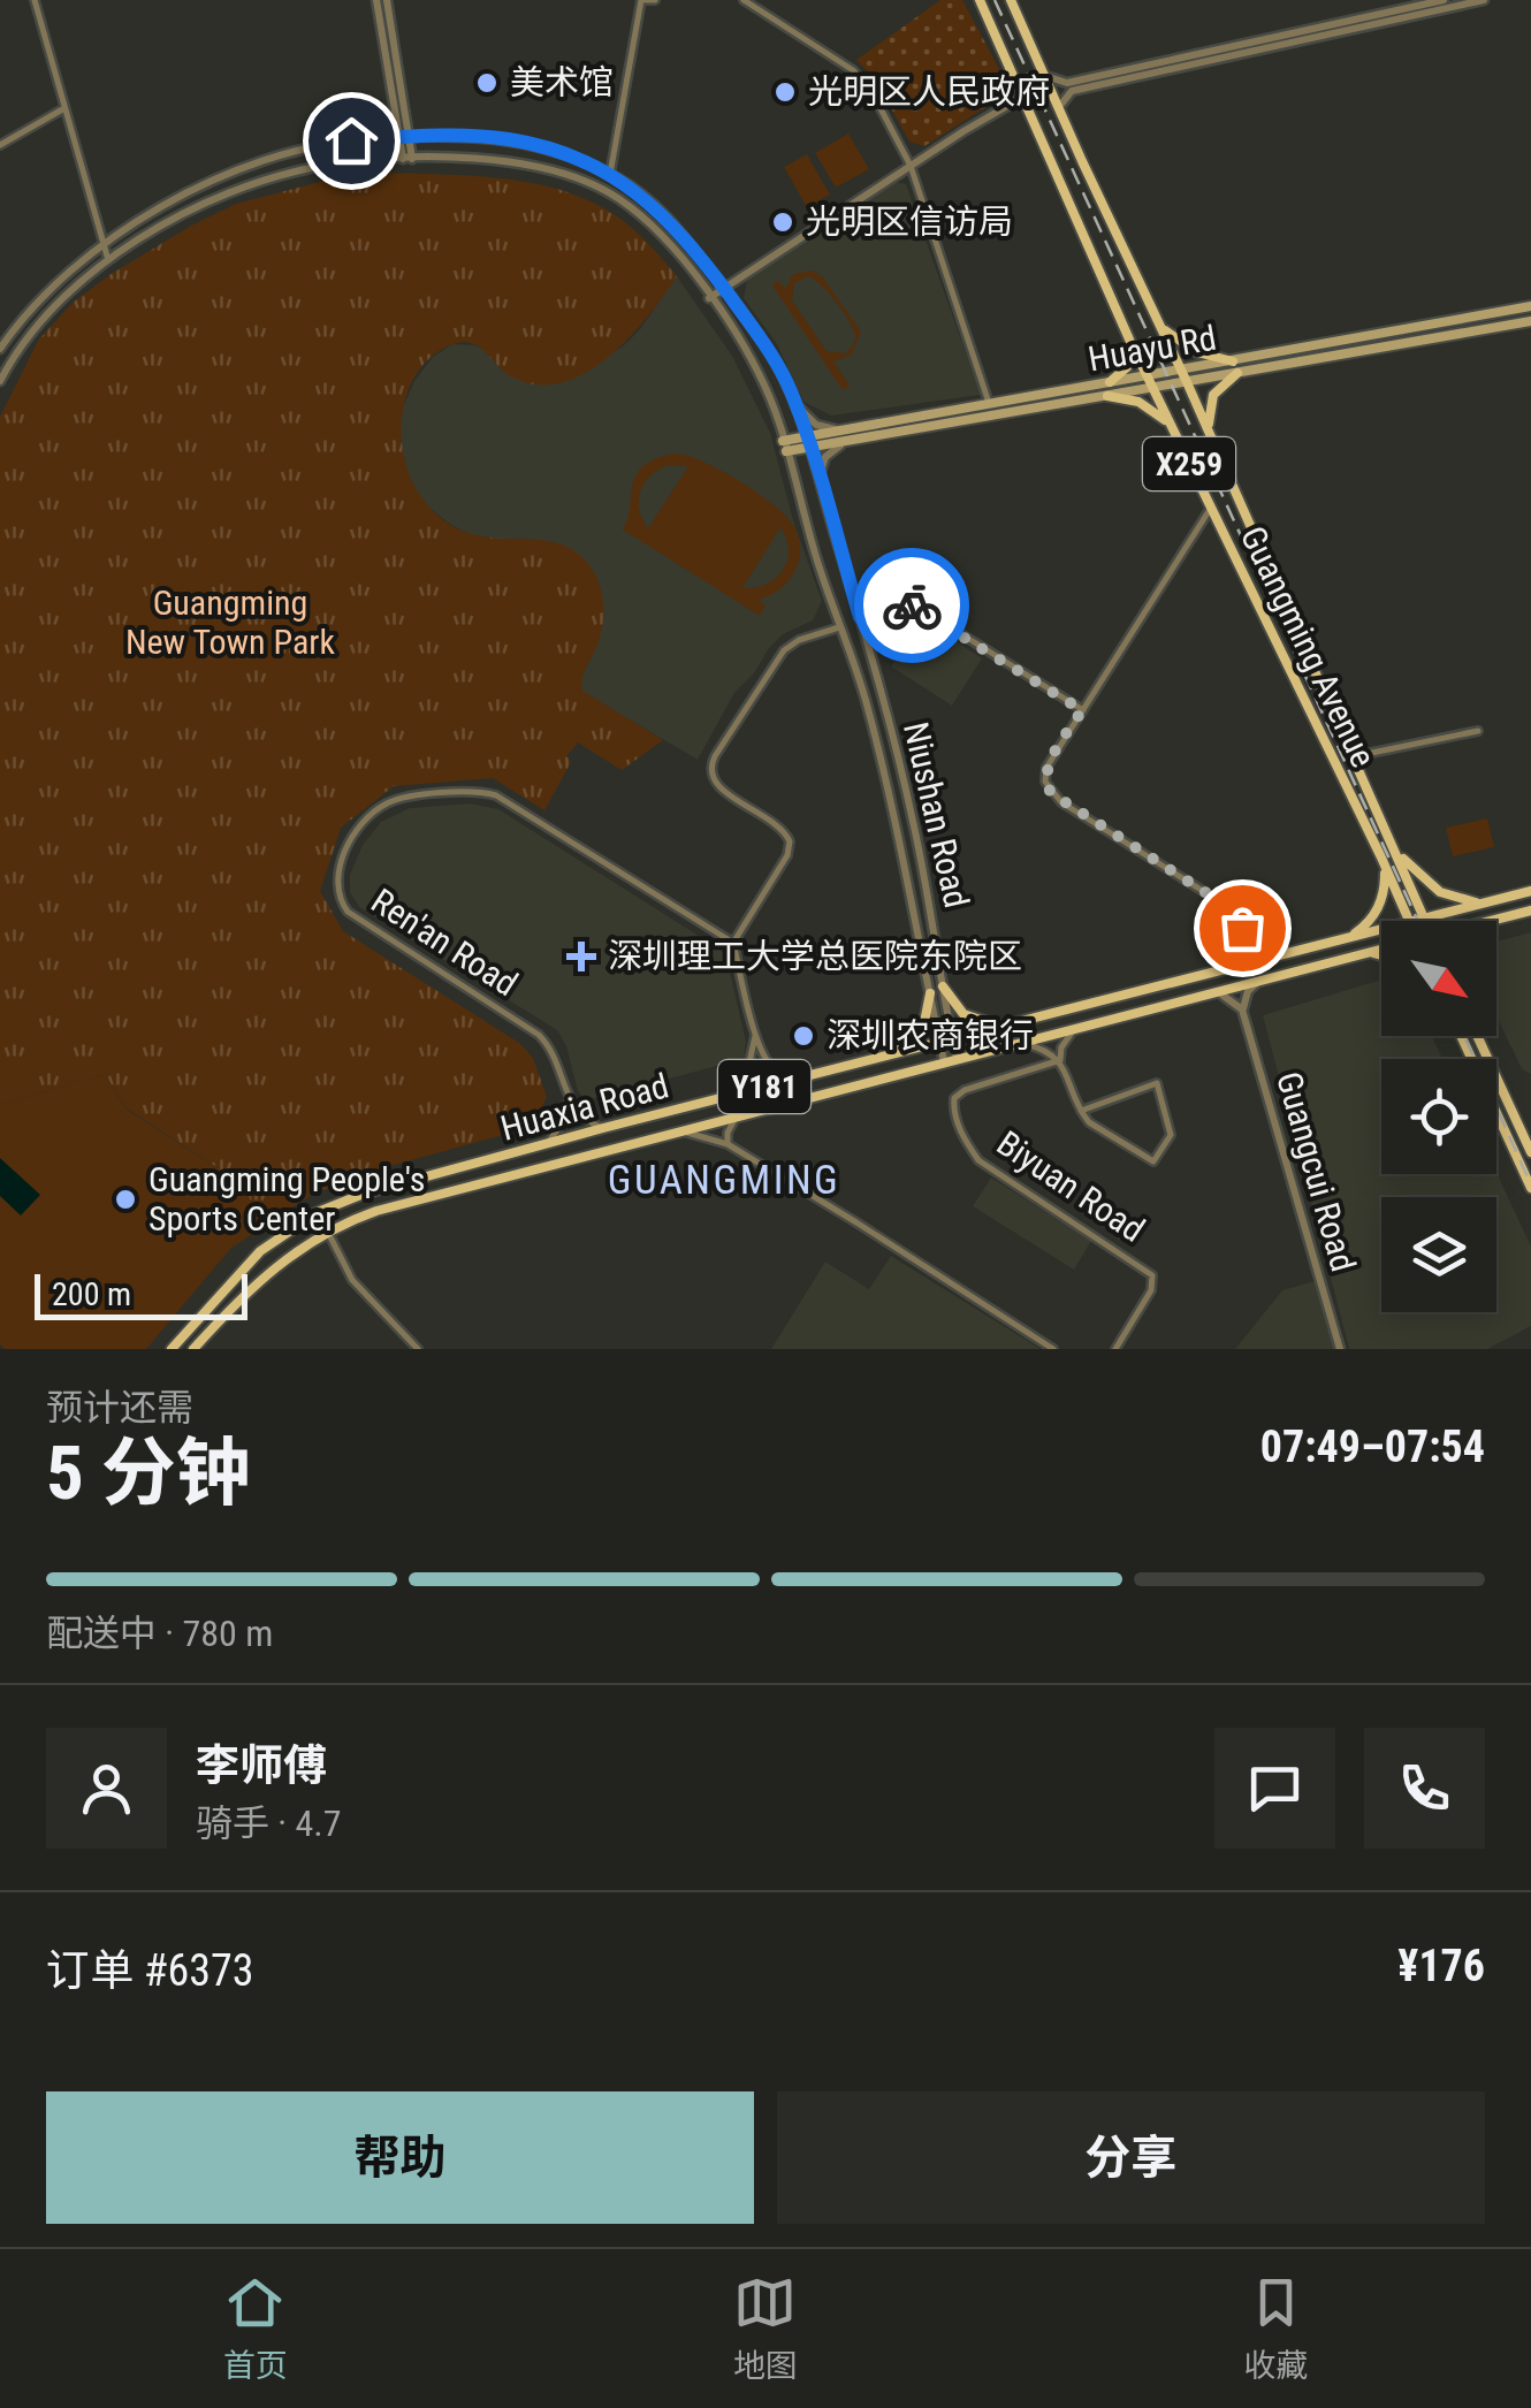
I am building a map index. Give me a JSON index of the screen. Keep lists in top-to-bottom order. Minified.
{"streets":{"main road":["Huayu Rd","X259","Guangming Avenue","Y181","Huaxia Road"],"street":["Niushan Road","Ren'an Road","Guangcui Road","Biyuan Road"]},"crossings":[["Huayu Rd","Guangming Avenue"],["Huayu Rd","Niushan Road"],["Guangming Avenue","Huaxia Road"],["Niushan Road","Huaxia Road"]],"districts":["GUANGMING"],"parks":["Guangming New Town Park"],"places":{"other":["美术馆","光明区人民政府","光明区信访局","深圳农商银行","Guangming People's Sports Center"],"health":["深圳理工大学总医院东院区"]},"scale_bar":"200 m","north":"bottom right","page":{"scale":"200 m","heading":["5 分钟","预计还需","07:49–07:54"],"panel":["李师傅","骑手 · 4.7","订单 #6373","¥176"],"bar":"配送中 · 780 m","buttons":["帮助","分享"],"tabs":["首页","地图","收藏"]}}
